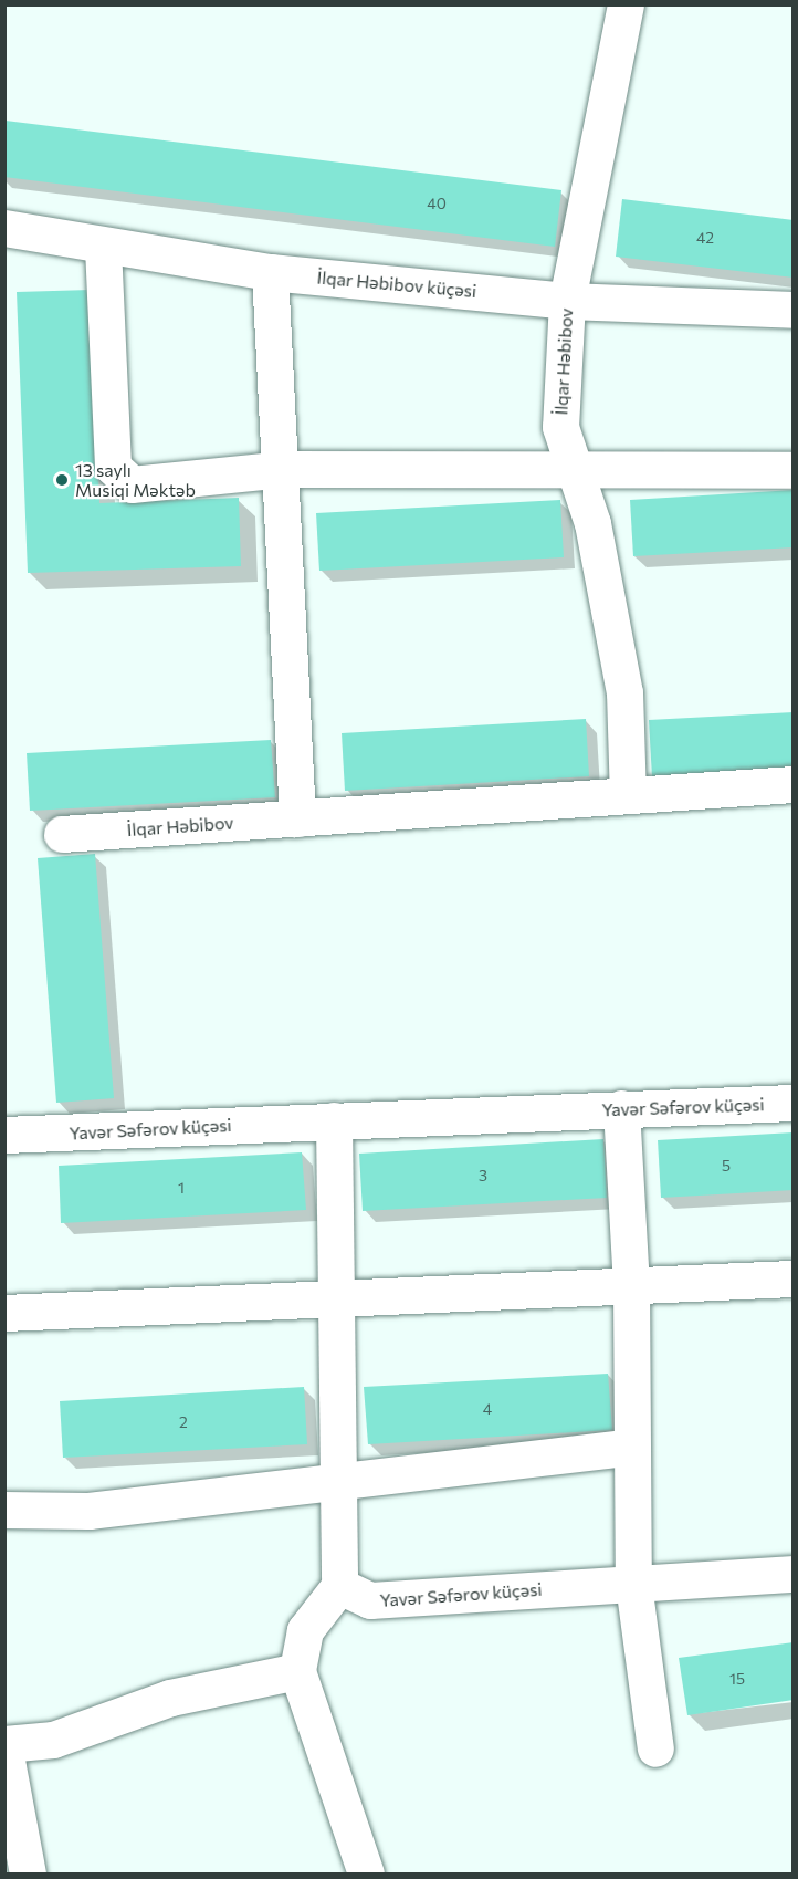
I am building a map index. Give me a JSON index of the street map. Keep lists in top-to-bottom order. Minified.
{"streets":{"street":["İlqar Həbibov küçəsi","İlqar Həbibov","Yavər Səfərov küçəsi"]},"crossings":[["İlqar Həbibov küçəsi","İlqar Həbibov"]],"places":["13 saylı Musiqi Məktəb"],"house_numbers":["40","42","5","3","1","4","2","15"]}
